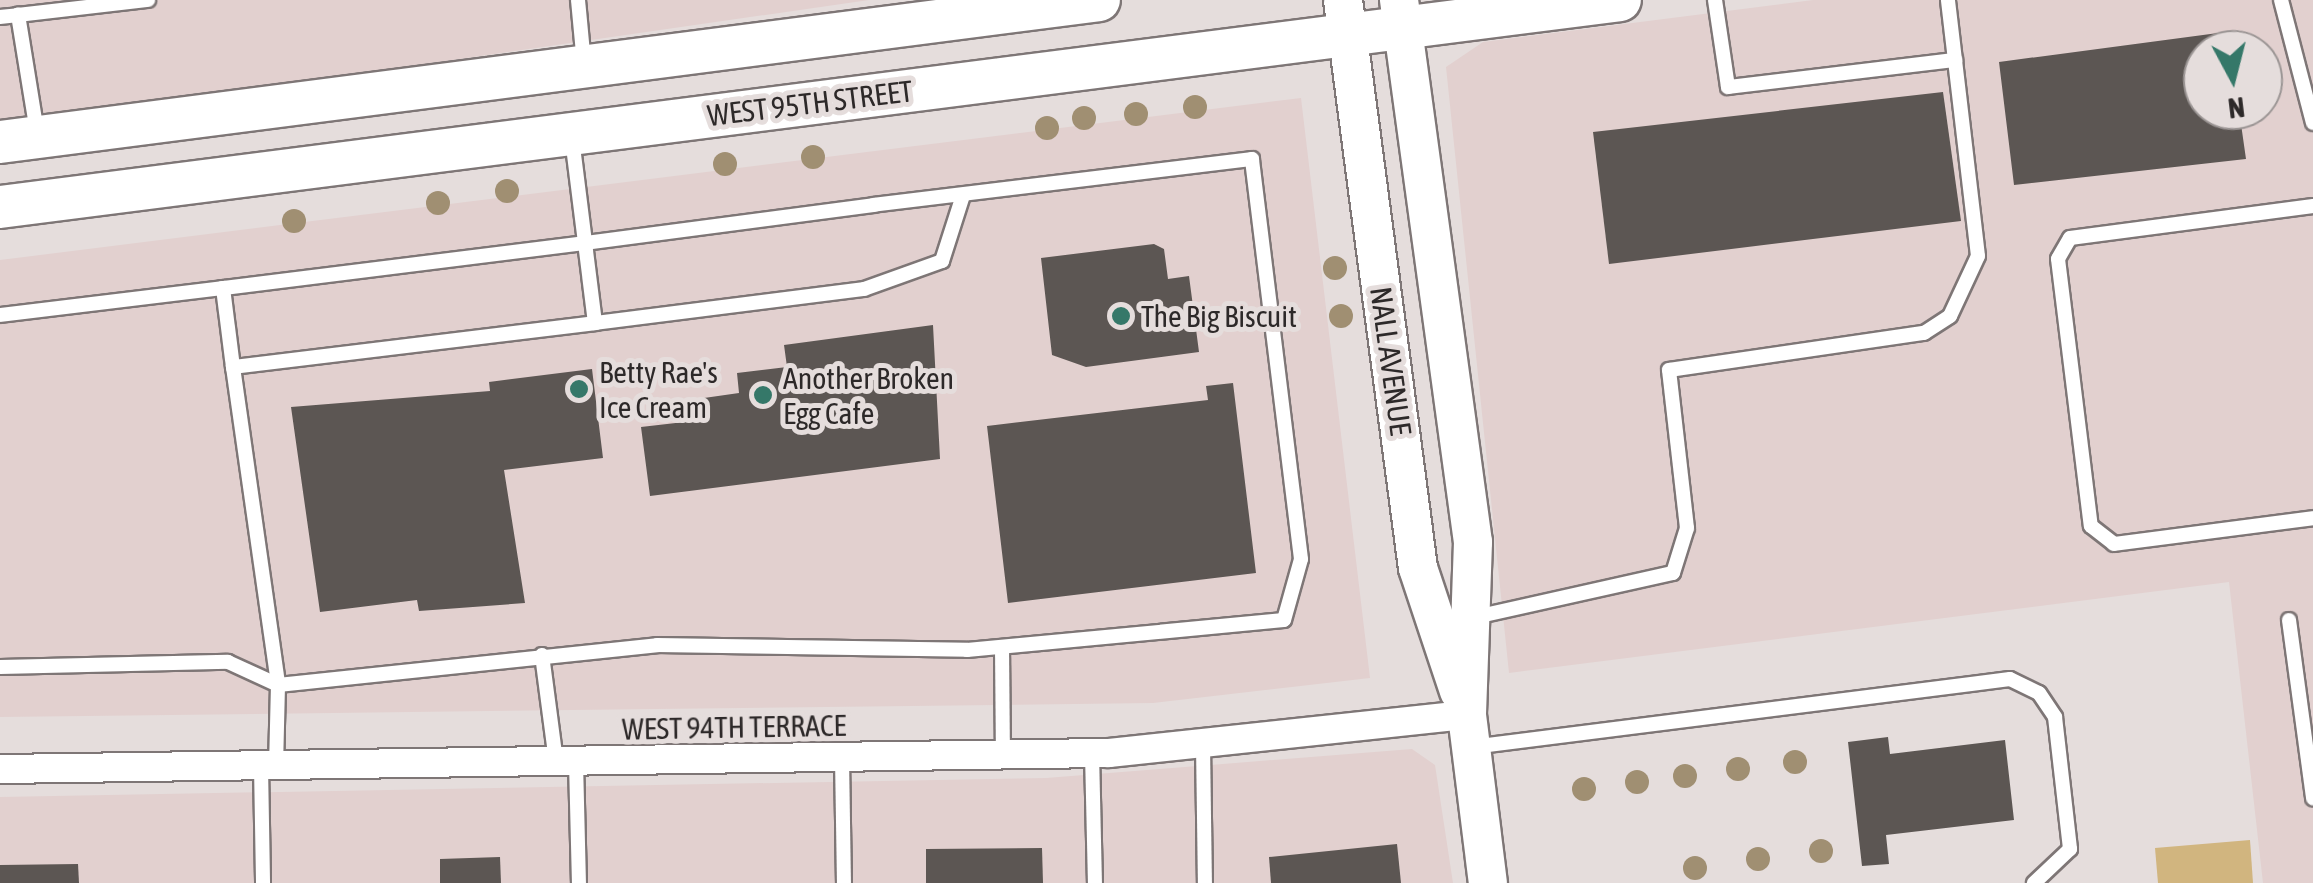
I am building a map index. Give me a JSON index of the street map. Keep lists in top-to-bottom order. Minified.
{"streets":{"main road":["WEST 95TH STREET","NALL AVENUE"],"street":["WEST 94TH TERRACE"]},"crossings":[["WEST 95TH STREET","NALL AVENUE"],["NALL AVENUE","WEST 94TH TERRACE"]],"places":["The Big Biscuit","Betty Rae's Ice Cream","Another Broken Egg Cafe"],"north":"bottom"}
